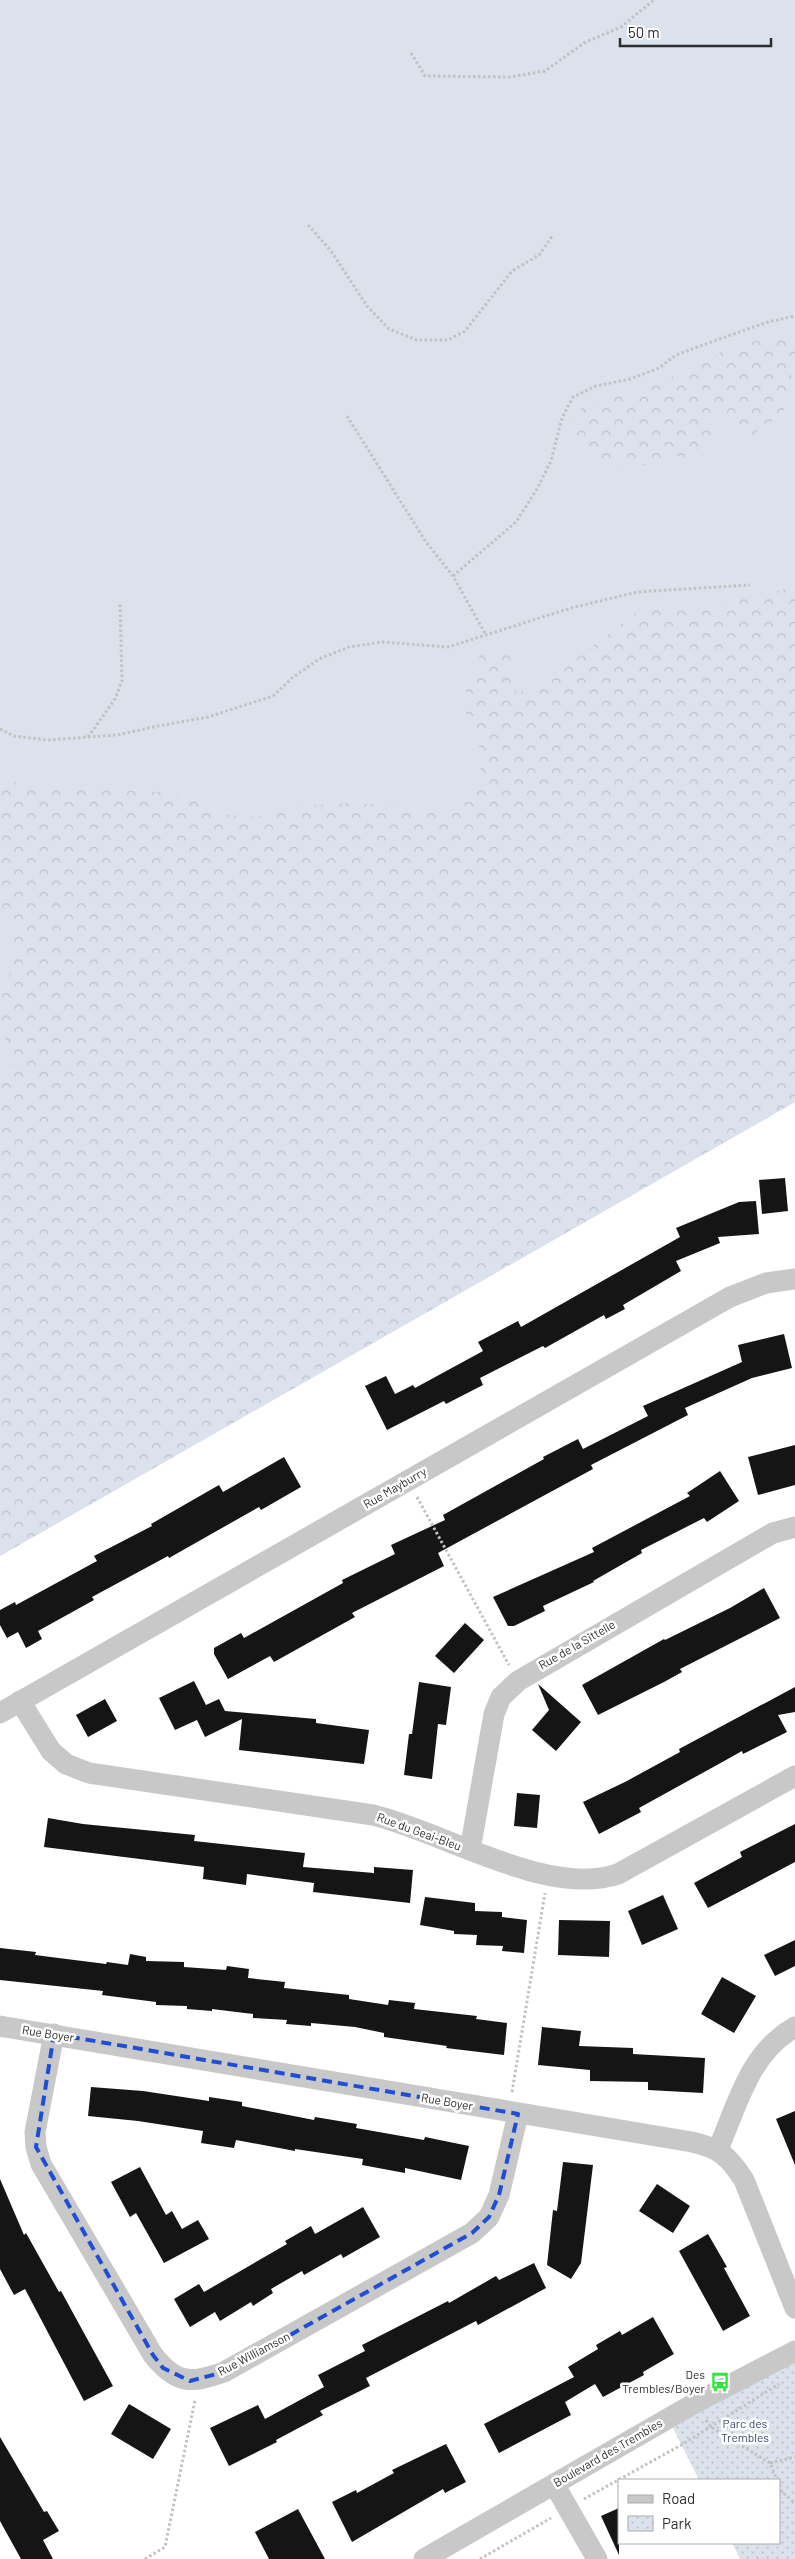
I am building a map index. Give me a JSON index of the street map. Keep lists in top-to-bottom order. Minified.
{"streets":{"street":["Rue Mayburry","Rue de la Sittelle","Rue du Geai-Bleu","Rue Boyer","Rue Williamson","Boulevard des Trembles"]},"crossings":[["Rue Mayburry","Rue du Geai-Bleu"],["Rue de la Sittelle","Rue du Geai-Bleu"],["Rue Boyer","Rue Williamson"]],"parks":["Parc des Trembles"],"places":{"bus stop":["Des Trembles/Boyer"]},"legend":["Road","Park"],"scale_bar":"50 m"}
